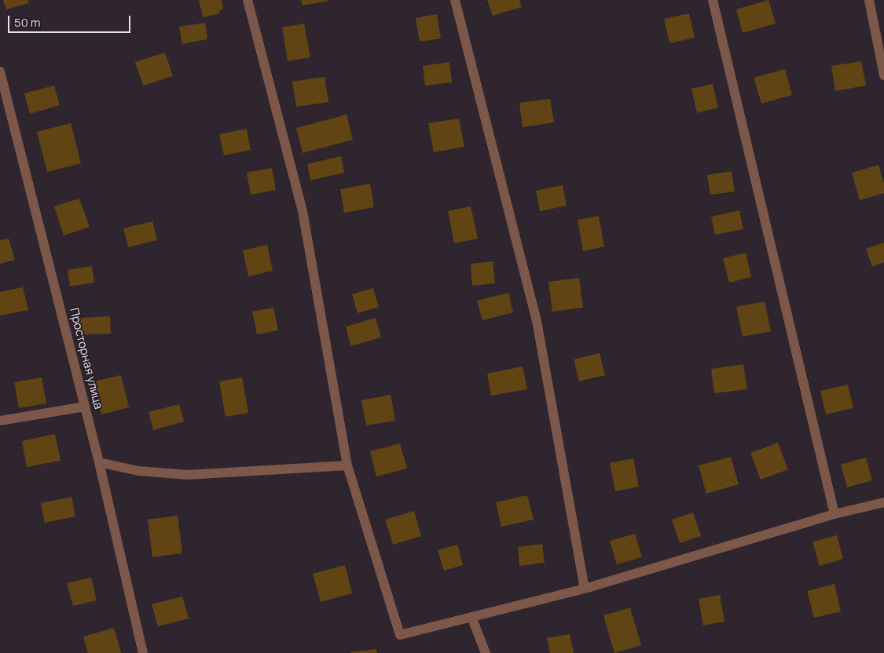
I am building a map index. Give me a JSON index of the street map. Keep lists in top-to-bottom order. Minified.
{"streets":{"street":["Просторная улица"]},"scale_bar":"50 m"}
